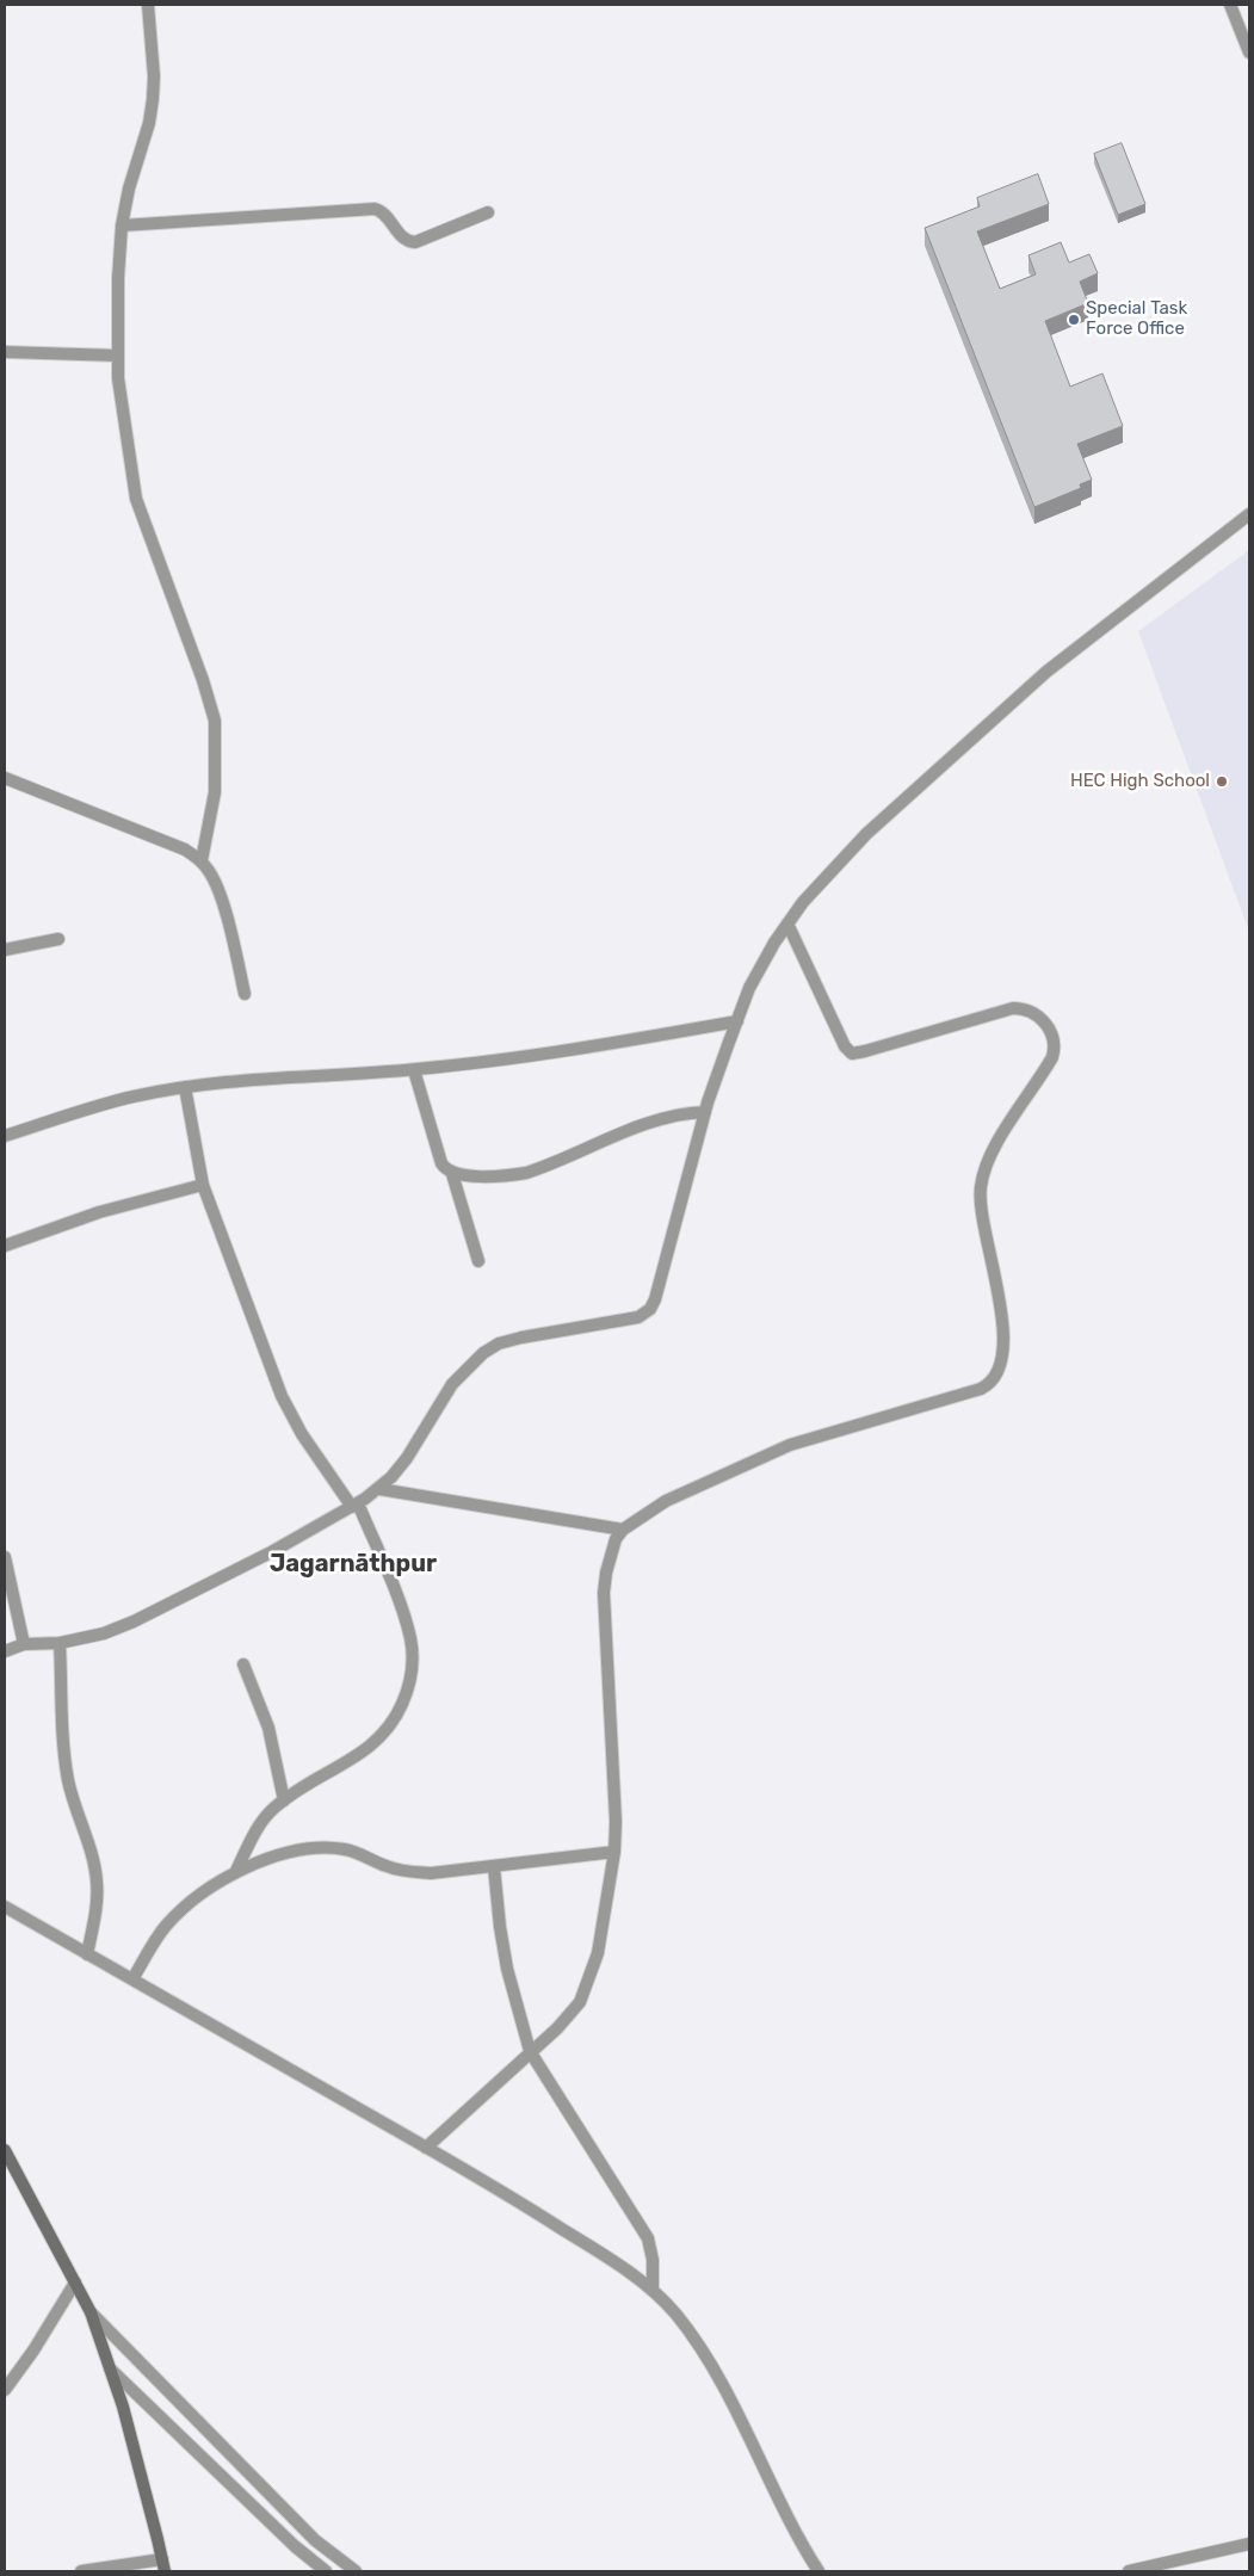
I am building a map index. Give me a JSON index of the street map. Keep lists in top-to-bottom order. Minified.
{"districts":["Jagarnāthpur"],"places":["Special Task Force Office","HEC High School"]}
